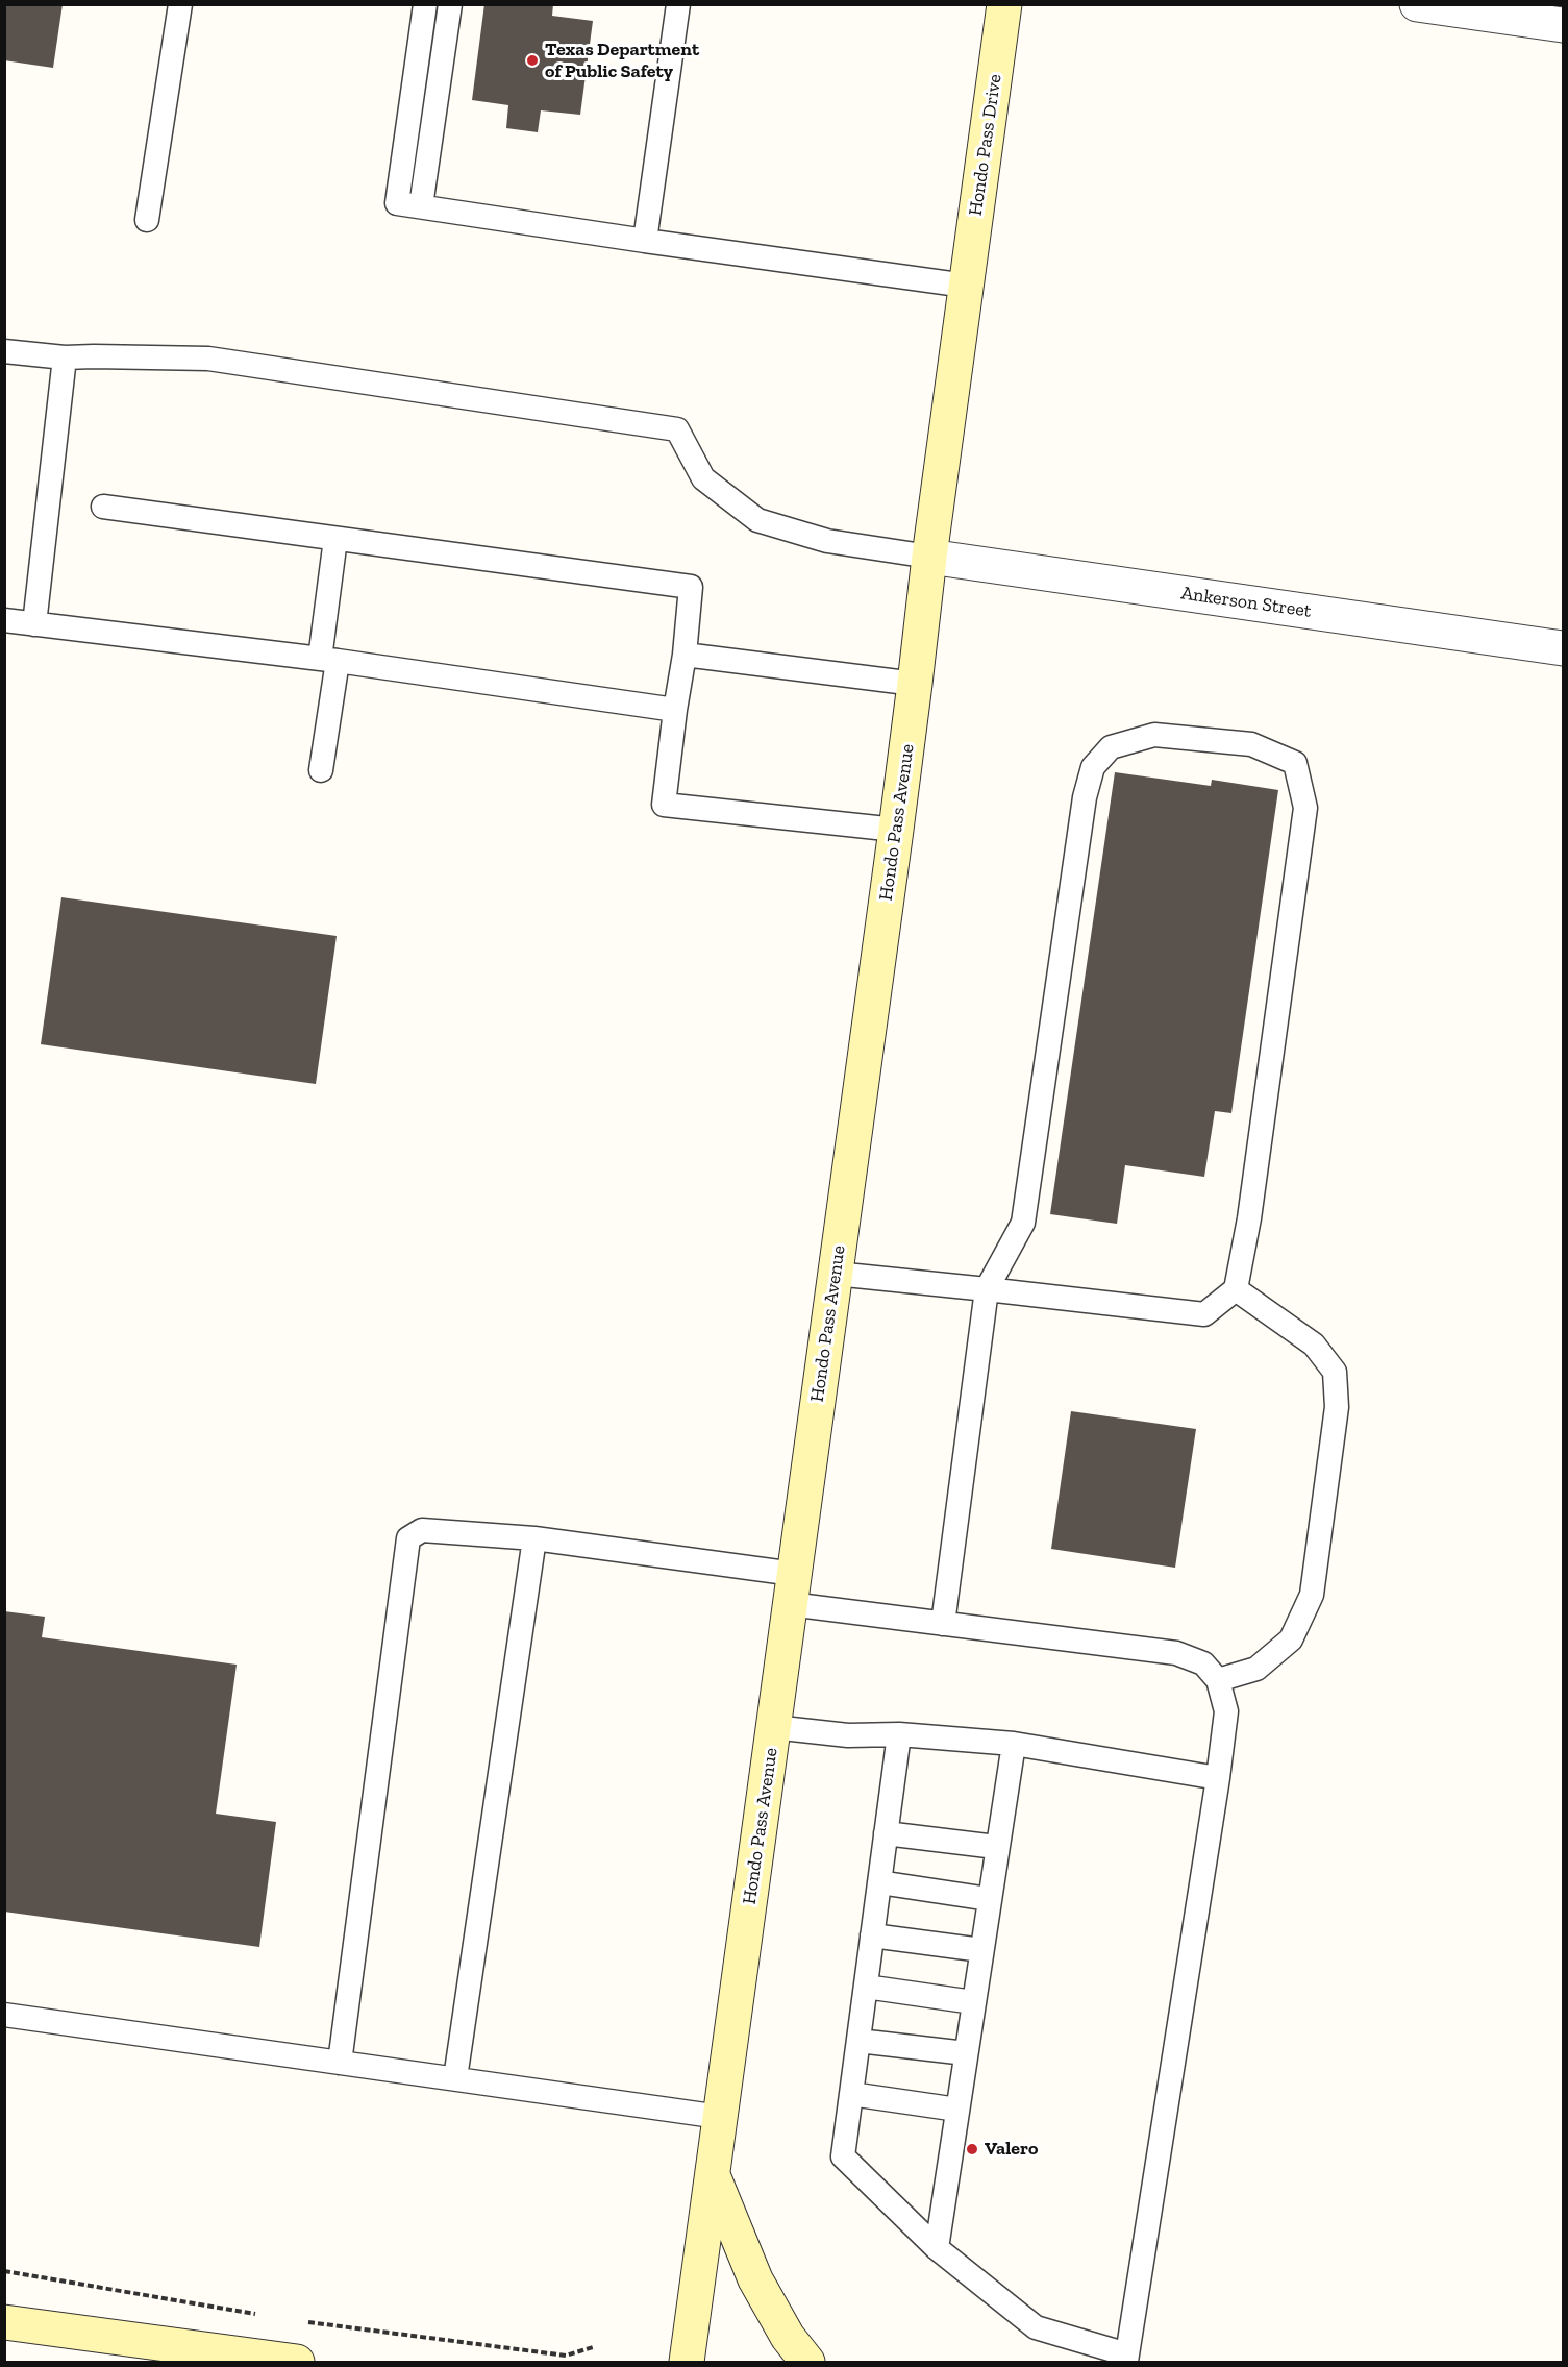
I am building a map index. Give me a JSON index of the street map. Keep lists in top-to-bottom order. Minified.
{"streets":{"main road":["Hondo Pass Drive","Hondo Pass Avenue"],"street":["Ankerson Street"]},"crossings":[["Hondo Pass Drive","Hondo Pass Avenue"],["Ankerson Street","Hondo Pass Avenue"]],"places":["Texas Department of Public Safety","Valero"]}
